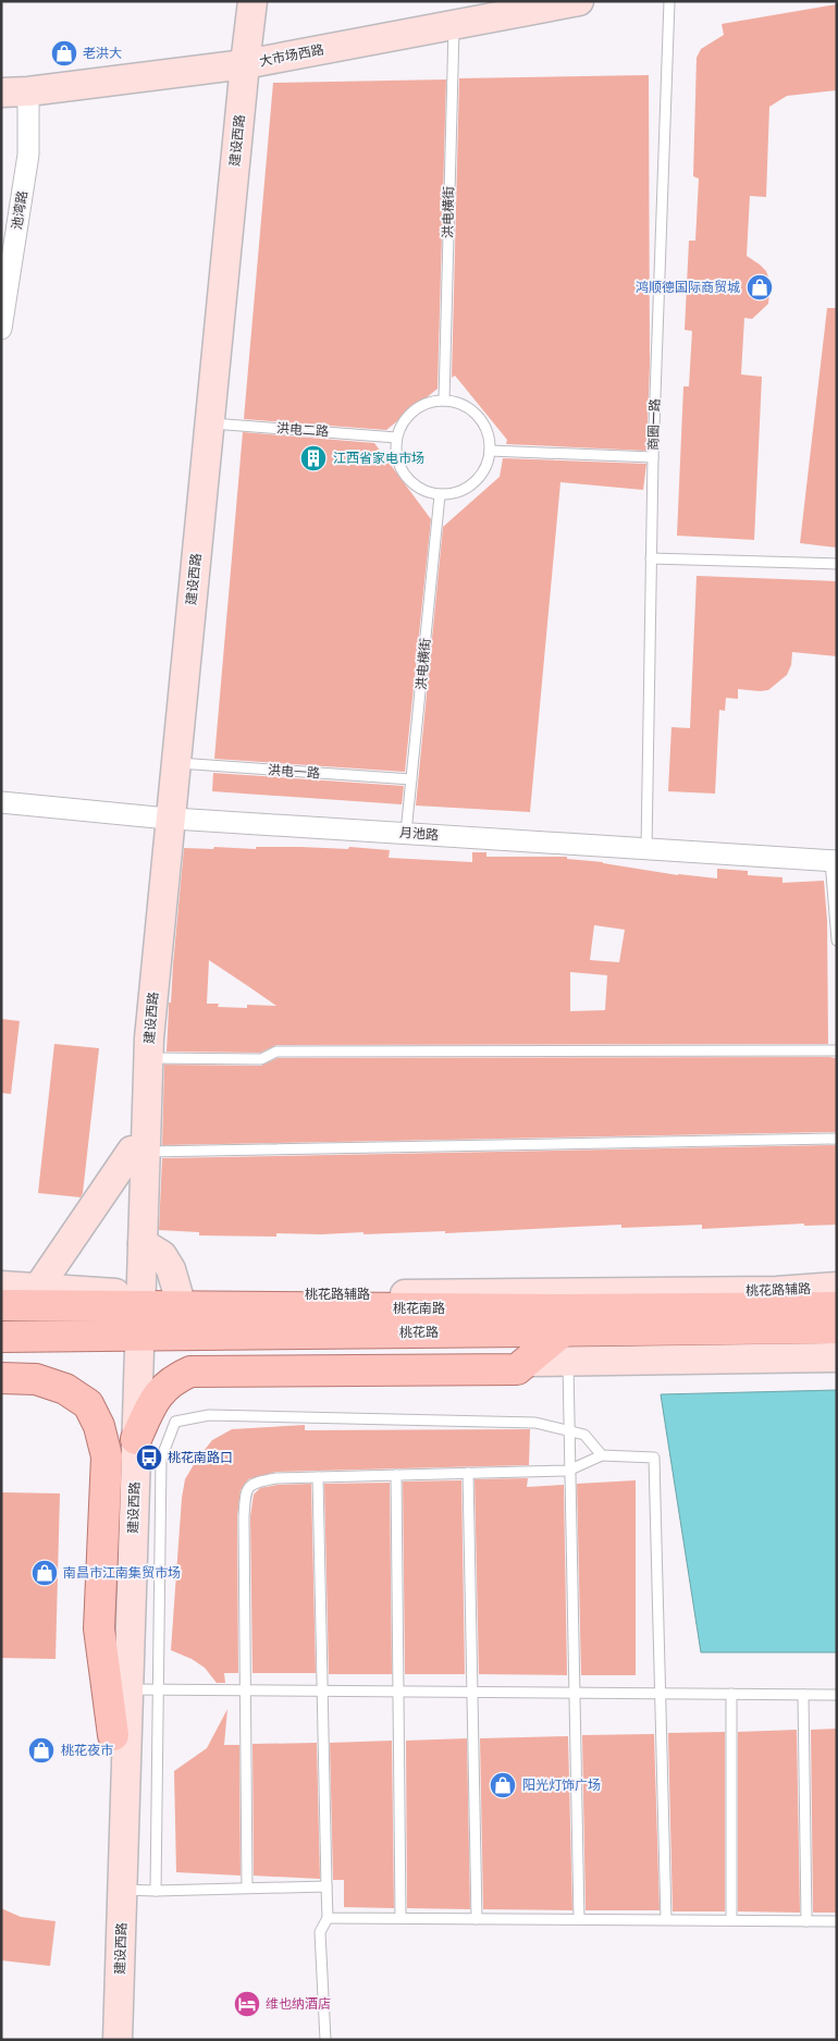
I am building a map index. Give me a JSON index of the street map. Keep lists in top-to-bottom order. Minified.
{"streets":{"main road":["大市场西路","建设西路","桃花路辅路","桃花南路","桃花路"],"street":["池湾路","月池路"],"lane":["洪电横街","商圈一路","洪电二路","洪电一路"]},"crossings":[["大市场西路","建设西路"],["大市场西路","池湾路"],["大市场西路","洪电横街"],["建设西路","洪电二路"],["建设西路","洪电一路"],["建设西路","月池路"],["建设西路","桃花路辅路"],["建设西路","桃花南路"],["建设西路","桃花路"],["洪电横街","洪电二路"],["洪电横街","洪电一路"],["洪电横街","月池路"],["商圈一路","月池路"],["桃花路辅路","桃花南路"],["桃花南路","桃花路"]],"places":{"shop":["老洪大","鸿顺德国际商贸城","南昌市江南集贸市场","桃花夜市","阳光灯饰广场"],"building":["江西省家电市场"],"bus stop":["桃花南路口"],"hotel":["维也纳酒店"]}}
